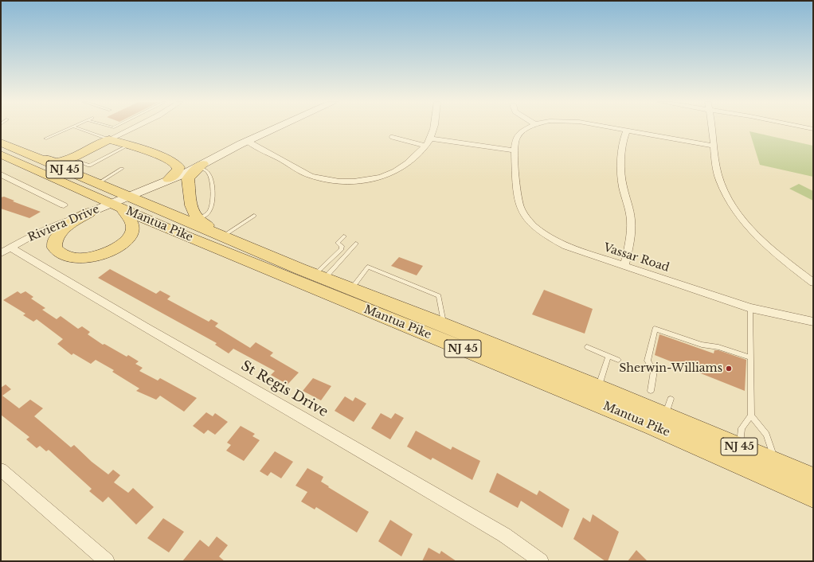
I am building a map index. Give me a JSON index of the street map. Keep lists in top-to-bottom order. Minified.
{"streets":{"main road":["NJ 45","Mantua Pike"],"street":["Riviera Drive","Vassar Road","St Regis Drive"]},"crossings":[["Riviera Drive","Mantua Pike"],["Riviera Drive","St Regis Drive"]],"places":["Sherwin-Williams"]}
